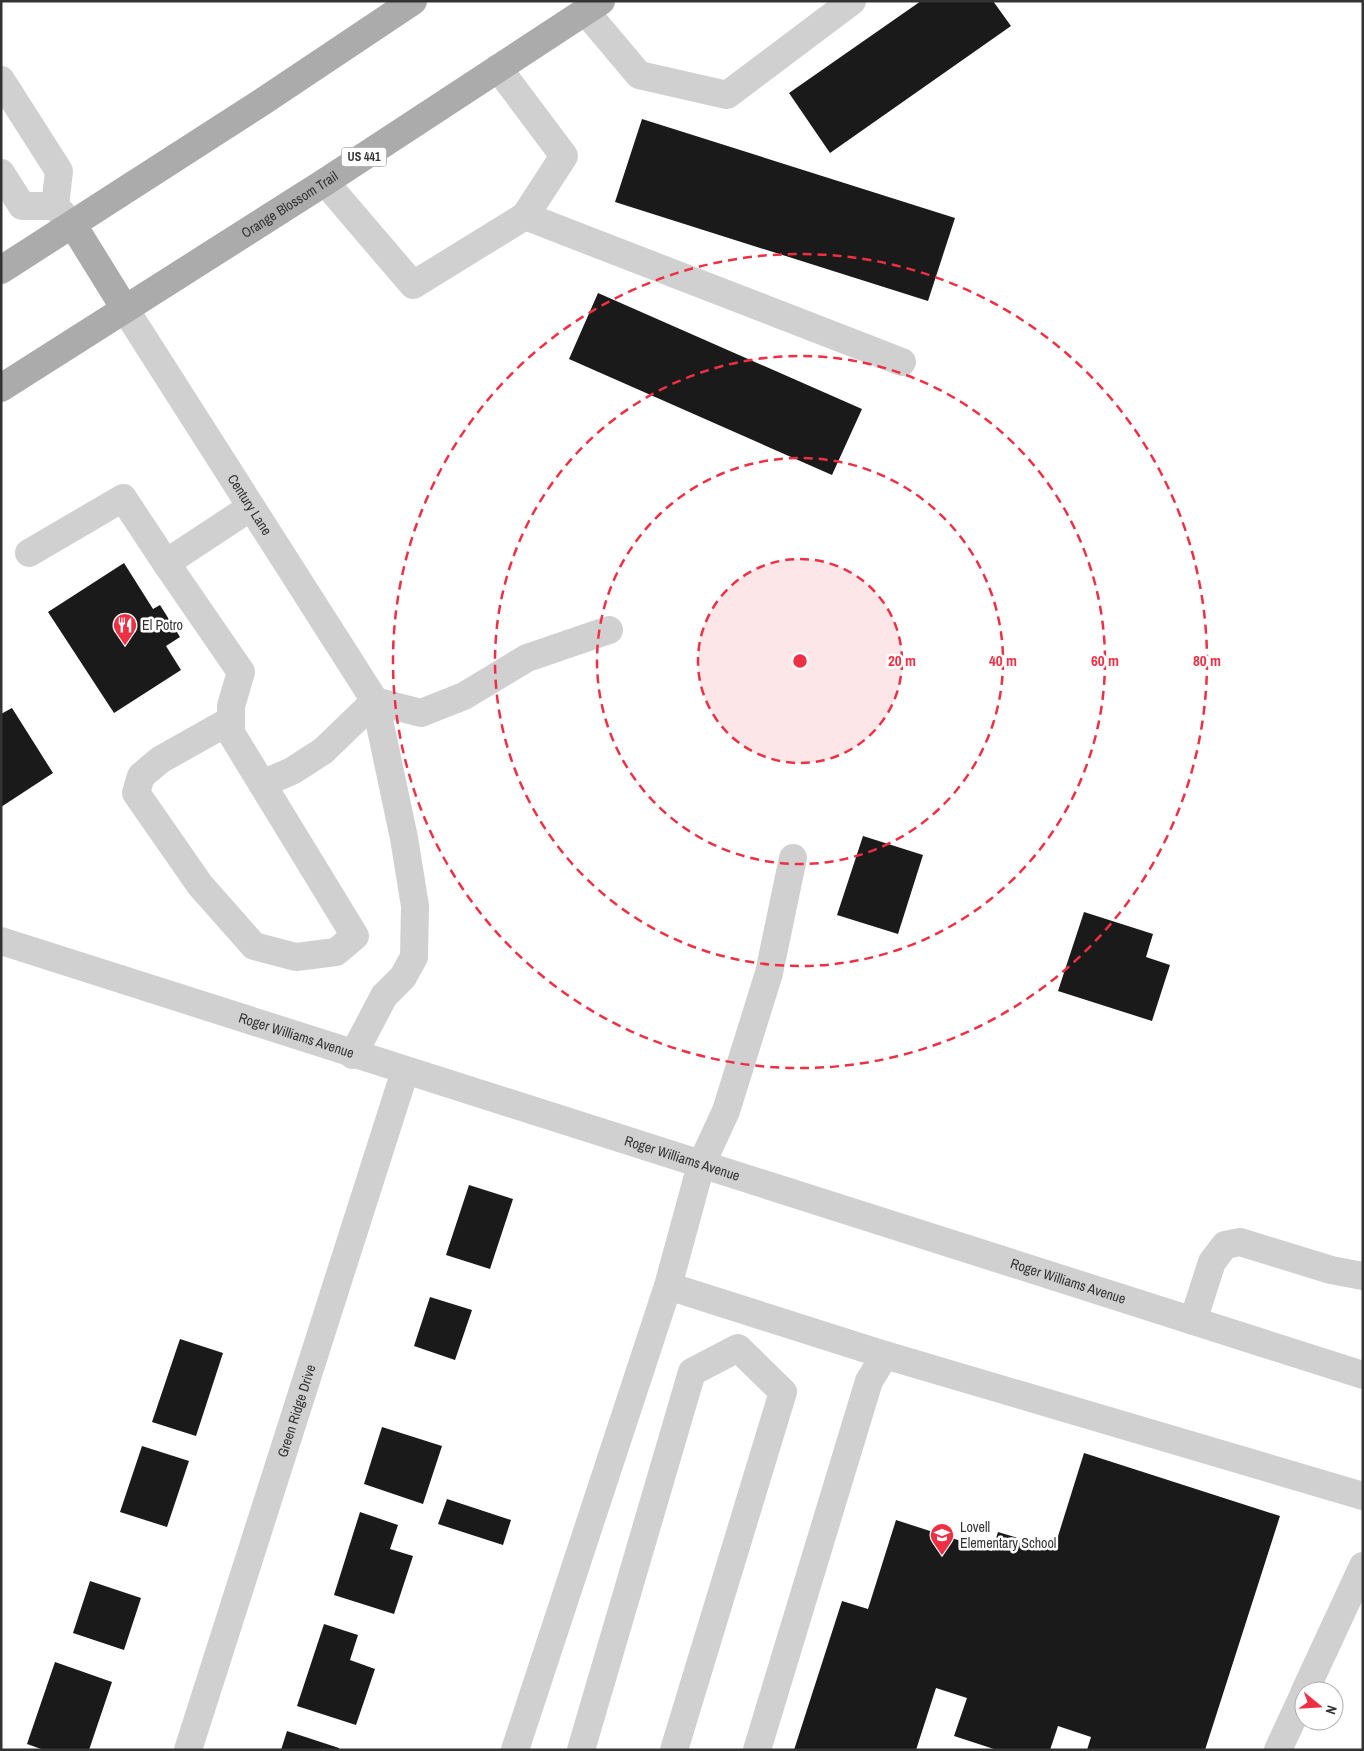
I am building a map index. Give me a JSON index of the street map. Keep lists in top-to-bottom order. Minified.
{"streets":{"main road":["US 441","Orange Blossom Trail"],"street":["Century Lane","Roger Williams Avenue","Green Ridge Drive"]},"crossings":[["Orange Blossom Trail","Century Lane"],["Roger Williams Avenue","Green Ridge Drive"]],"places":{"restaurant":["El Potro"],"school or university":["Lovell Elementary School"]},"north":"right","rings":["20 m","40 m","60 m","80 m"]}
